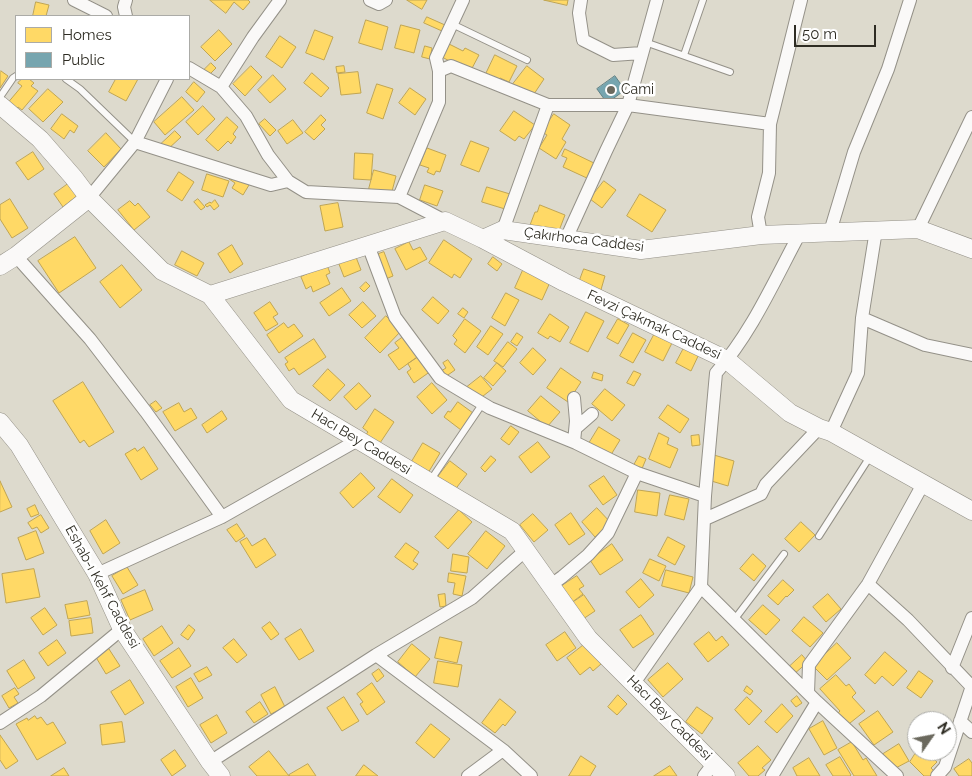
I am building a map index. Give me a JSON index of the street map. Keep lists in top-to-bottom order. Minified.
{"streets":{"street":["Çakırhoca Caddesi","Fevzi Çakmak Caddesi","Hacı Bey Caddesi","Eshab-ı Kehf Caddesi"]},"places":["Cami"],"legend":["Homes","Public"],"scale_bar":"50 m","north":"top right"}
